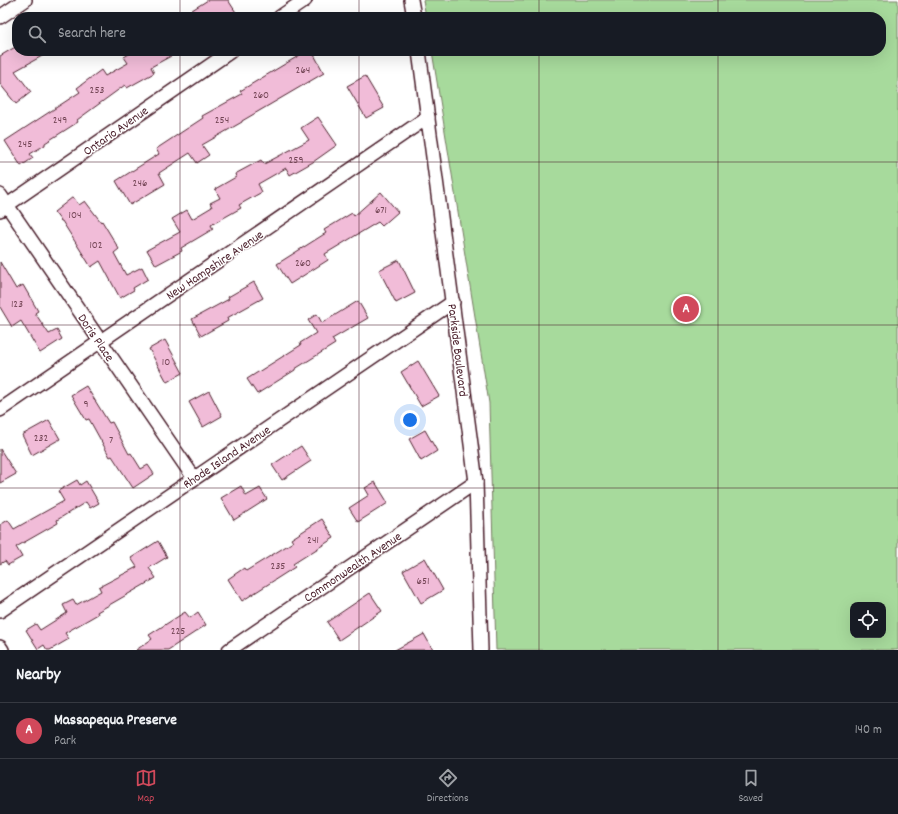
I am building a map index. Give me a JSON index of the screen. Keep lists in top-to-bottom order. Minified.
{"streets":{"street":["Ontario Avenue","New Hampshire Avenue","Doris Place","Parkside Boulevard","Rhode Island Avenue","Commonwealth Avenue"]},"crossings":[["Ontario Avenue","Doris Place"],["New Hampshire Avenue","Doris Place"],["New Hampshire Avenue","Parkside Boulevard"],["Doris Place","Rhode Island Avenue"],["Parkside Boulevard","Rhode Island Avenue"],["Parkside Boulevard","Commonwealth Avenue"]],"house_numbers":["264","253","260","249","254","245","259","246","671","104","102","260","123","10","9","232","7","241","235","651","225"],"page":{"search":"Search here","pins":"A","heading":"Nearby","list":[{"mark":"A","name":"Massapequa Preserve","note":"Park","value":"140 m"}],"nav":["Map","Directions","Saved"]}}
